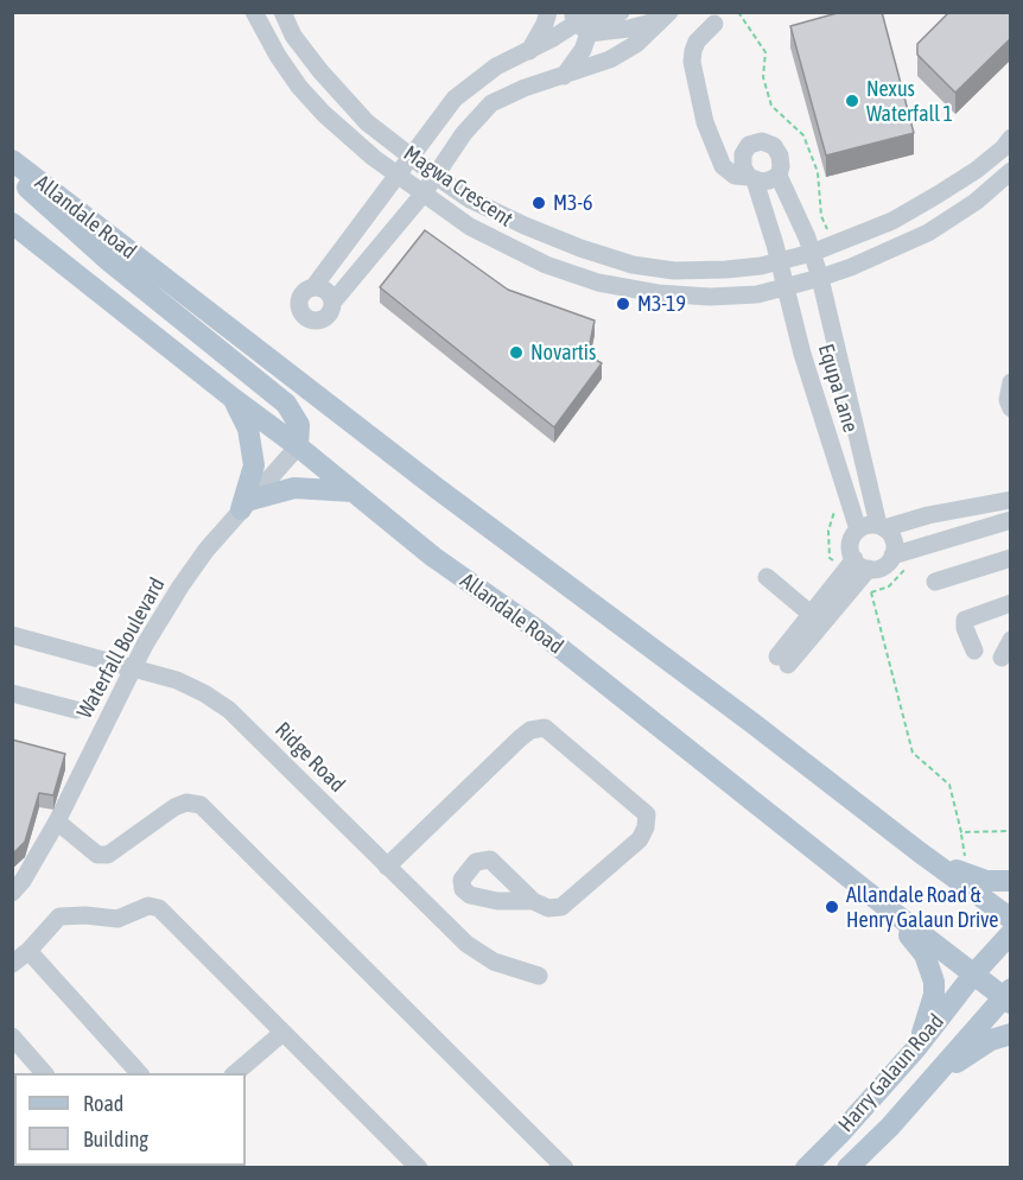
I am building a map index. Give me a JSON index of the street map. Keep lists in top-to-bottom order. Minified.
{"streets":{"main road":["Allandale Road","Harry Galaun Road"],"street":["Magwa Crescent","Equpa Lane","Waterfall Boulevard","Ridge Road"]},"crossings":[["Magwa Crescent","Equpa Lane"],["Allandale Road","Waterfall Boulevard"],["Allandale Road","Harry Galaun Road"],["Waterfall Boulevard","Ridge Road"]],"places":["Nexus Waterfall 1","M3-6","M3-19","Novartis","Allandale Road & Henry Galaun Drive"],"legend":["Road","Building"]}
